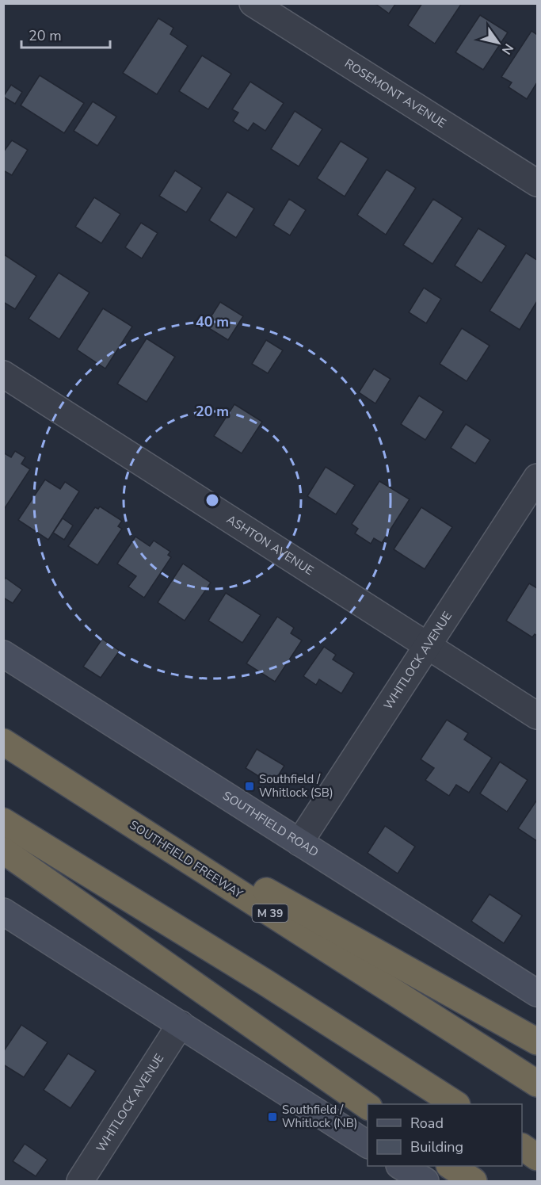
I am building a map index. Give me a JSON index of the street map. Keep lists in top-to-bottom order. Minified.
{"streets":{"highway":["SOUTHFIELD FREEWAY","M 39"],"main road":["SOUTHFIELD ROAD"],"street":["ROSEMONT AVENUE","ASHTON AVENUE","WHITLOCK AVENUE"]},"crossings":[["ASHTON AVENUE","WHITLOCK AVENUE"],["WHITLOCK AVENUE","SOUTHFIELD ROAD"]],"places":{"transit":["Southfield / Whitlock (SB)","Southfield / Whitlock (NB)"]},"legend":["Road","Building"],"scale_bar":"20 m","north":"bottom right","rings":["40 m","20 m"]}
